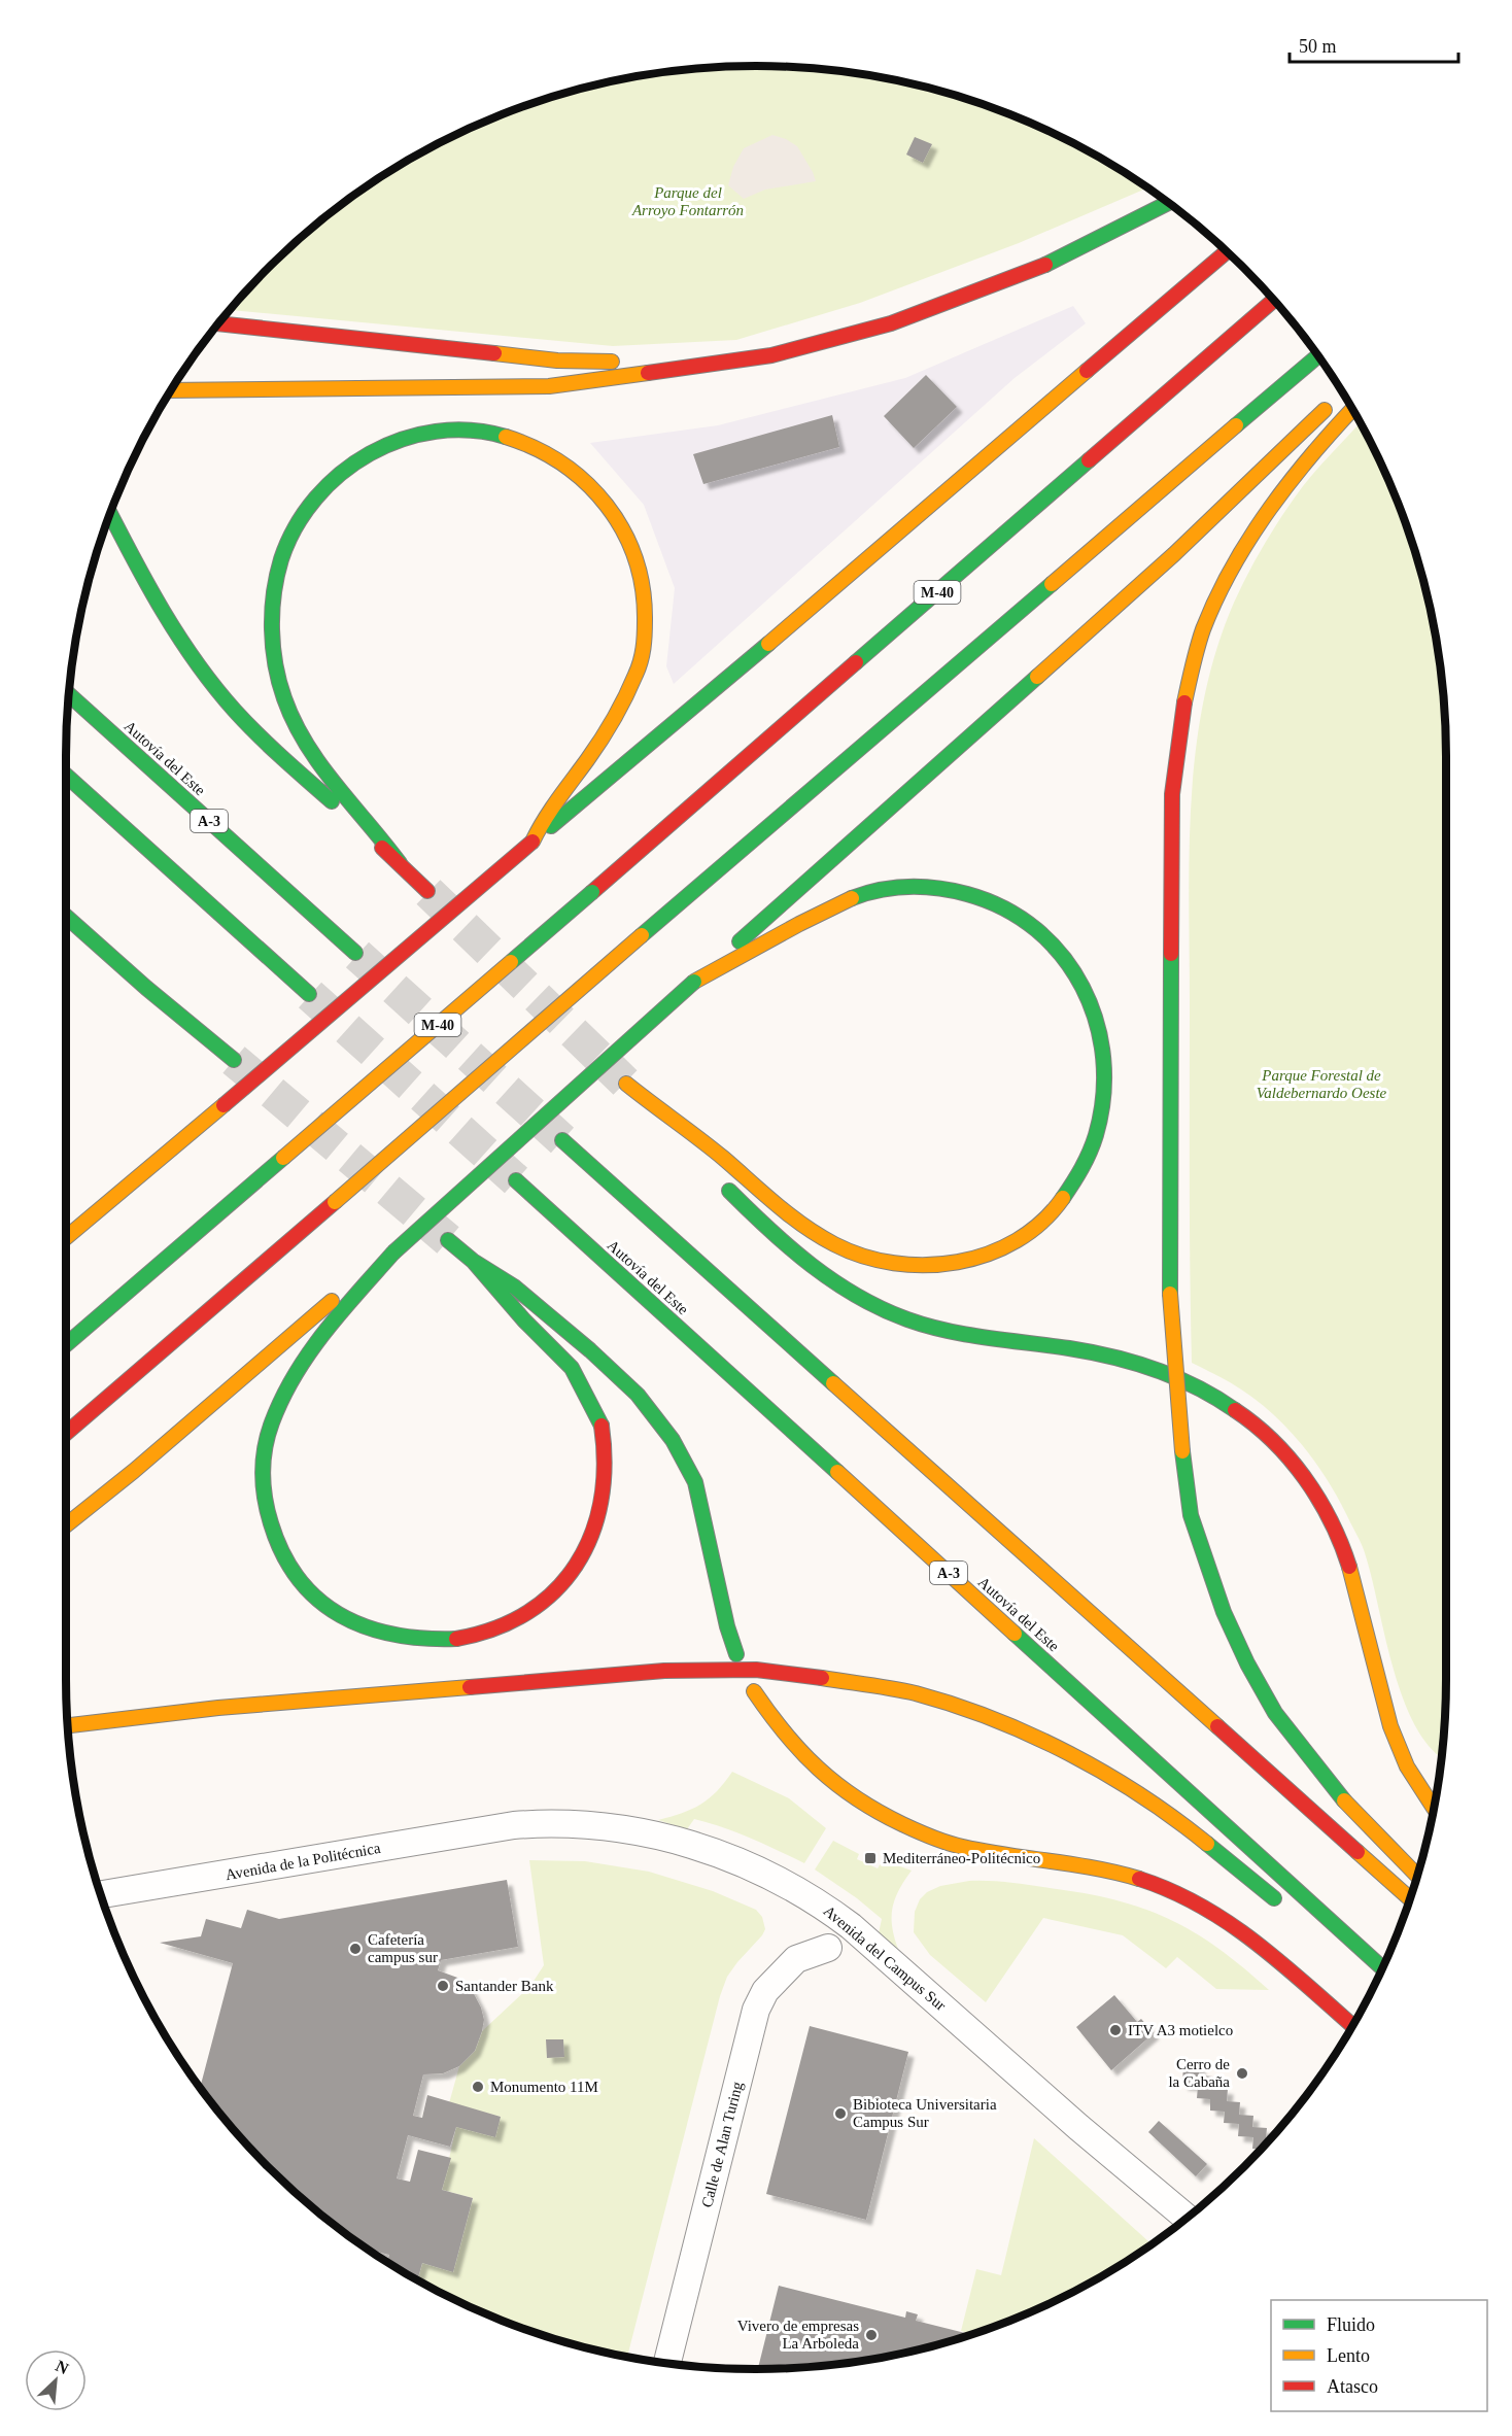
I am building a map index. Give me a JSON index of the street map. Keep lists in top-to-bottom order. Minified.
{"streets":{"highway":["M-40","Autovía del Este","A-3"],"street":["Avenida de la Politécnica","Avenida del Campus Sur","Calle de Alan Turing"]},"crossings":[["Avenida de la Politécnica","Avenida del Campus Sur"]],"parks":["Parque del Arroyo Fontarrón","Parque Forestal de Valdebernardo Oeste"],"places":{"transit":["Mediterráneo-Politécnico"],"other":["Cafetería campus sur","Santander Bank","ITV A3 motielco","Cerro de la Cabaña","Monumento 11M","Bibioteca Universitaria Campus Sur","Vivero de empresas La Arboleda"]},"legend":["Fluido","Lento","Atasco"],"scale_bar":"50 m","north":"top right"}
